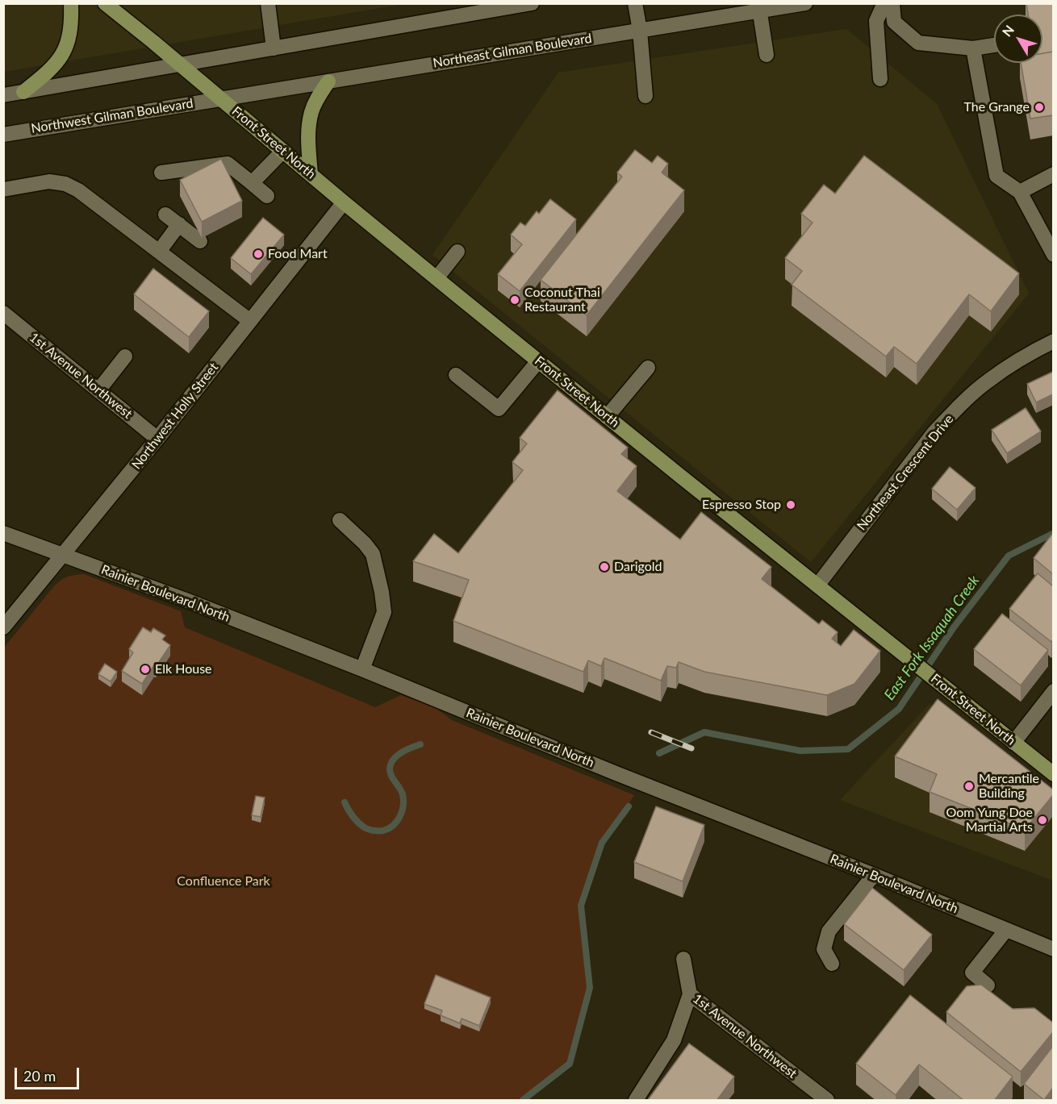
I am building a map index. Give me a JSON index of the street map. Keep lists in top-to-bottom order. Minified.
{"streets":{"main road":["Front Street North"],"street":["Northeast Gilman Boulevard","Northwest Gilman Boulevard","1st Avenue Northwest","Northwest Holly Street","Northeast Crescent Drive","Rainier Boulevard North"]},"crossings":[["Northeast Gilman Boulevard","Northwest Gilman Boulevard"],["Northeast Gilman Boulevard","Front Street North"],["Northwest Gilman Boulevard","Front Street North"],["Front Street North","Northwest Holly Street"],["Front Street North","Northeast Crescent Drive"],["1st Avenue Northwest","Northwest Holly Street"],["Northwest Holly Street","Rainier Boulevard North"]],"water":["East Fork Issaquah Creek"],"parks":["Confluence Park"],"places":["The Grange","Food Mart","Coconut Thai Restaurant","Espresso Stop","Darigold","Elk House","Mercantile Building","Oom Yung Doe Martial Arts"],"scale_bar":"20 m","north":"top left"}
